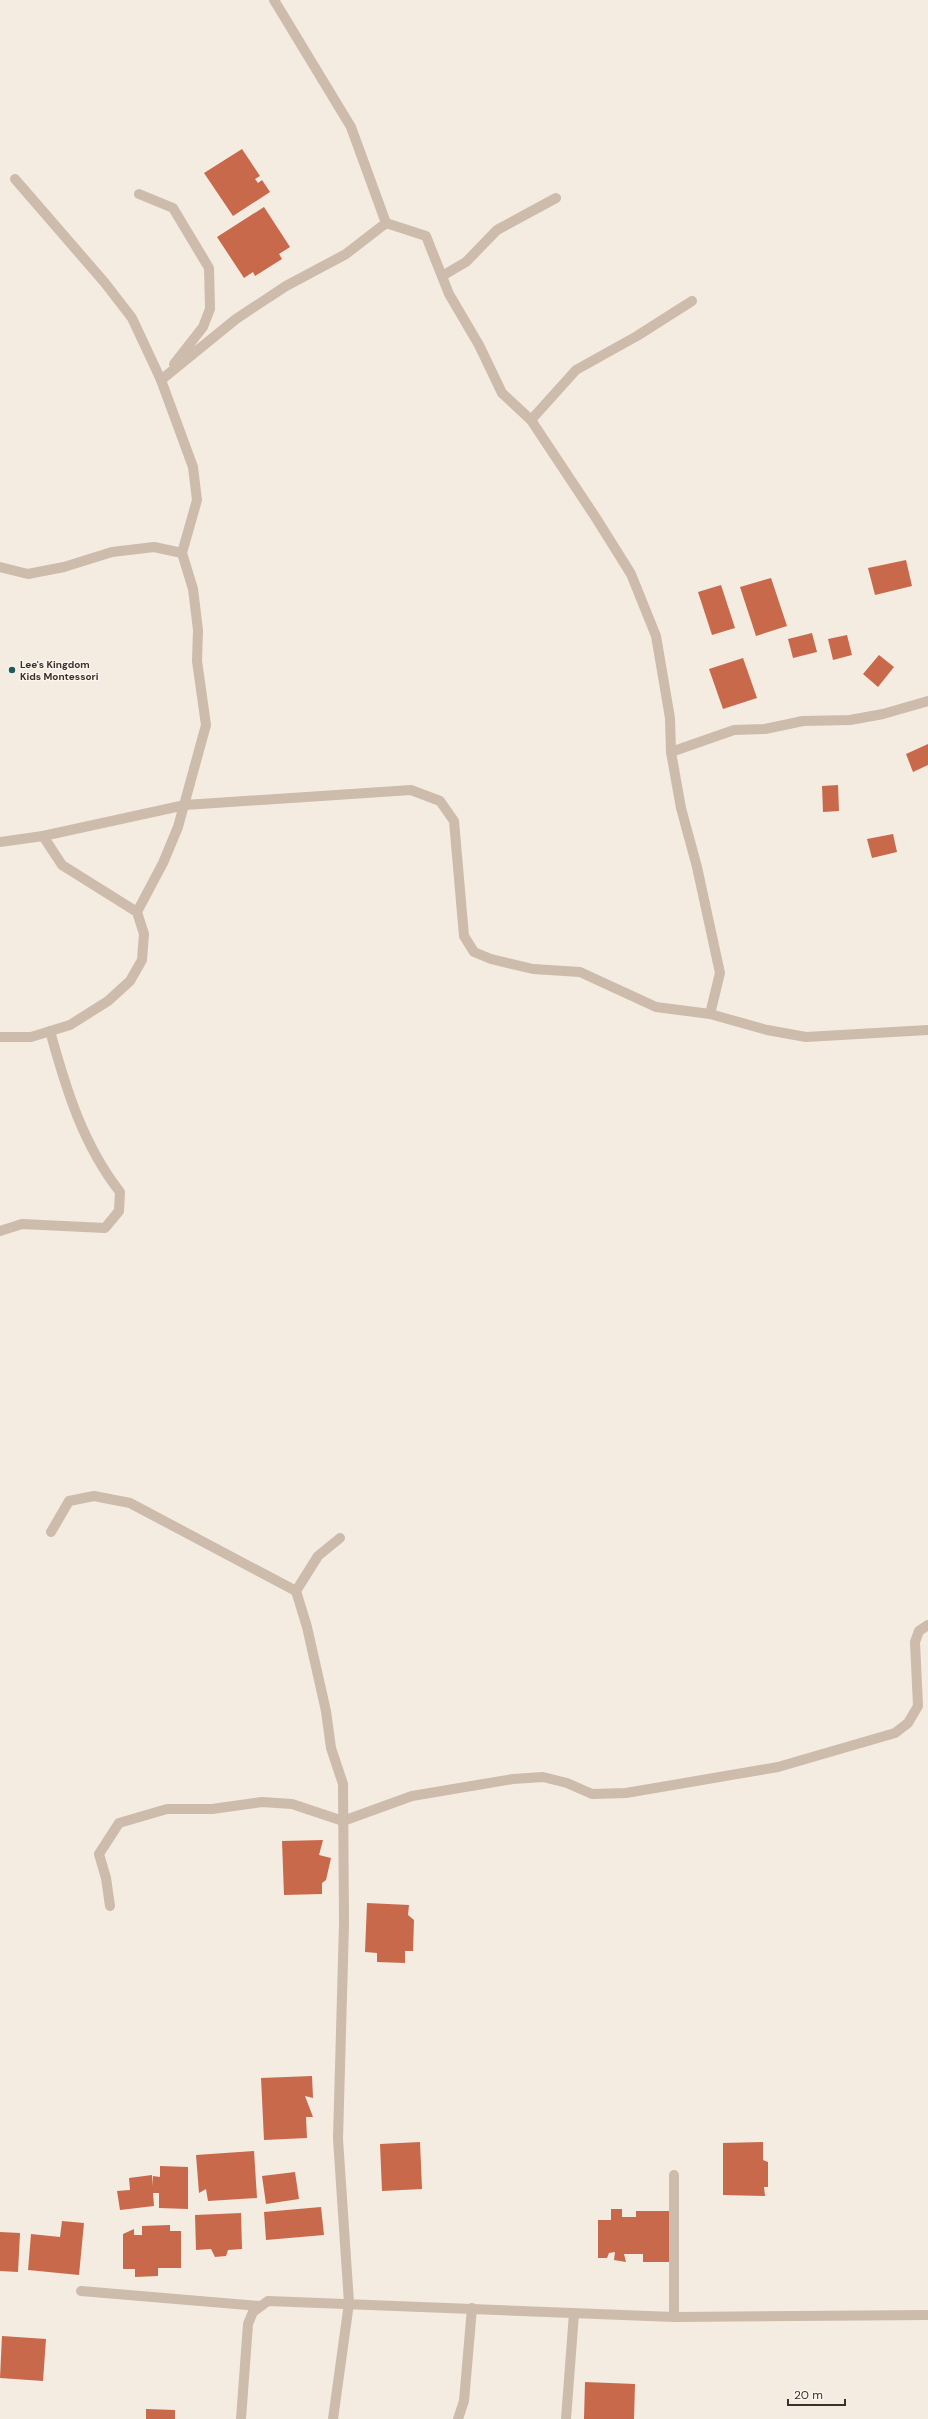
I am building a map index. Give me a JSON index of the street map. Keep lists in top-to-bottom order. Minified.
{"places":["Lee's Kingdom Kids Montessori"],"scale_bar":"20 m"}
